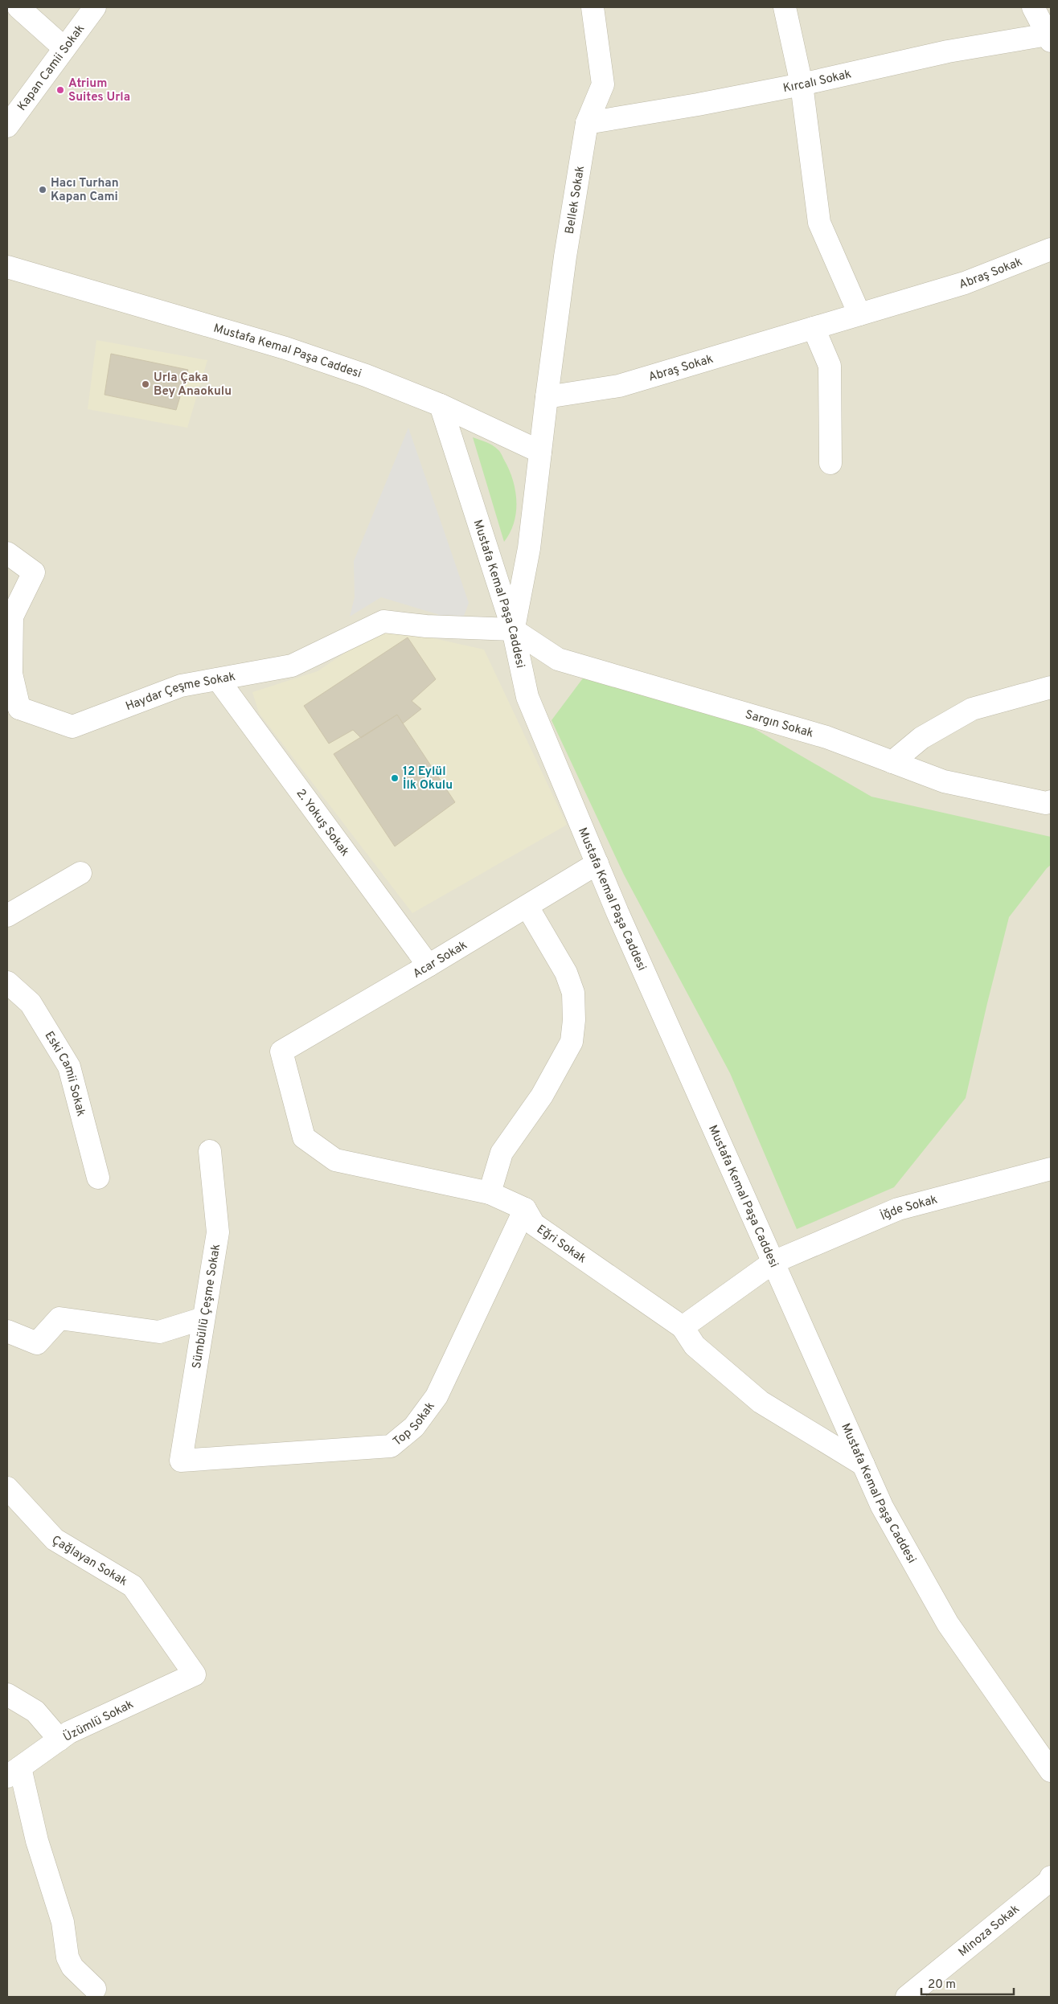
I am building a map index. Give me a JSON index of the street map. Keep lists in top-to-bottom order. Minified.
{"streets":{"street":["Kapan Camii Sokak","Kırcalı Sokak","Bellek Sokak","Abraş Sokak","Mustafa Kemal Paşa Caddesi","Haydar Çeşme Sokak","Sargın Sokak","2. Yokuş Sokak","Acar Sokak","Eski Camii Sokak","İğde Sokak","Eğri Sokak","Sümbüllü Çeşme Sokak","Top Sokak","Çağlayan Sokak","Üzümlü Sokak","Minoza Sokak"]},"crossings":[["Kırcalı Sokak","Bellek Sokak"],["Bellek Sokak","Abraş Sokak"],["Bellek Sokak","Mustafa Kemal Paşa Caddesi"],["Bellek Sokak","Haydar Çeşme Sokak"],["Bellek Sokak","Sargın Sokak"],["Mustafa Kemal Paşa Caddesi","Haydar Çeşme Sokak"],["Mustafa Kemal Paşa Caddesi","Sargın Sokak"],["Mustafa Kemal Paşa Caddesi","Acar Sokak"],["Mustafa Kemal Paşa Caddesi","İğde Sokak"],["Mustafa Kemal Paşa Caddesi","Eğri Sokak"],["Haydar Çeşme Sokak","Sargın Sokak"],["Haydar Çeşme Sokak","2. Yokuş Sokak"],["2. Yokuş Sokak","Acar Sokak"],["İğde Sokak","Eğri Sokak"],["Eğri Sokak","Top Sokak"],["Sümbüllü Çeşme Sokak","Top Sokak"],["Çağlayan Sokak","Üzümlü Sokak"]],"places":["Atrium Suites Urla","Hacı Turhan Kapan Cami","Urla Çaka Bey Anaokulu","12 Eylül İlk Okulu"],"scale_bar":"20 m"}
